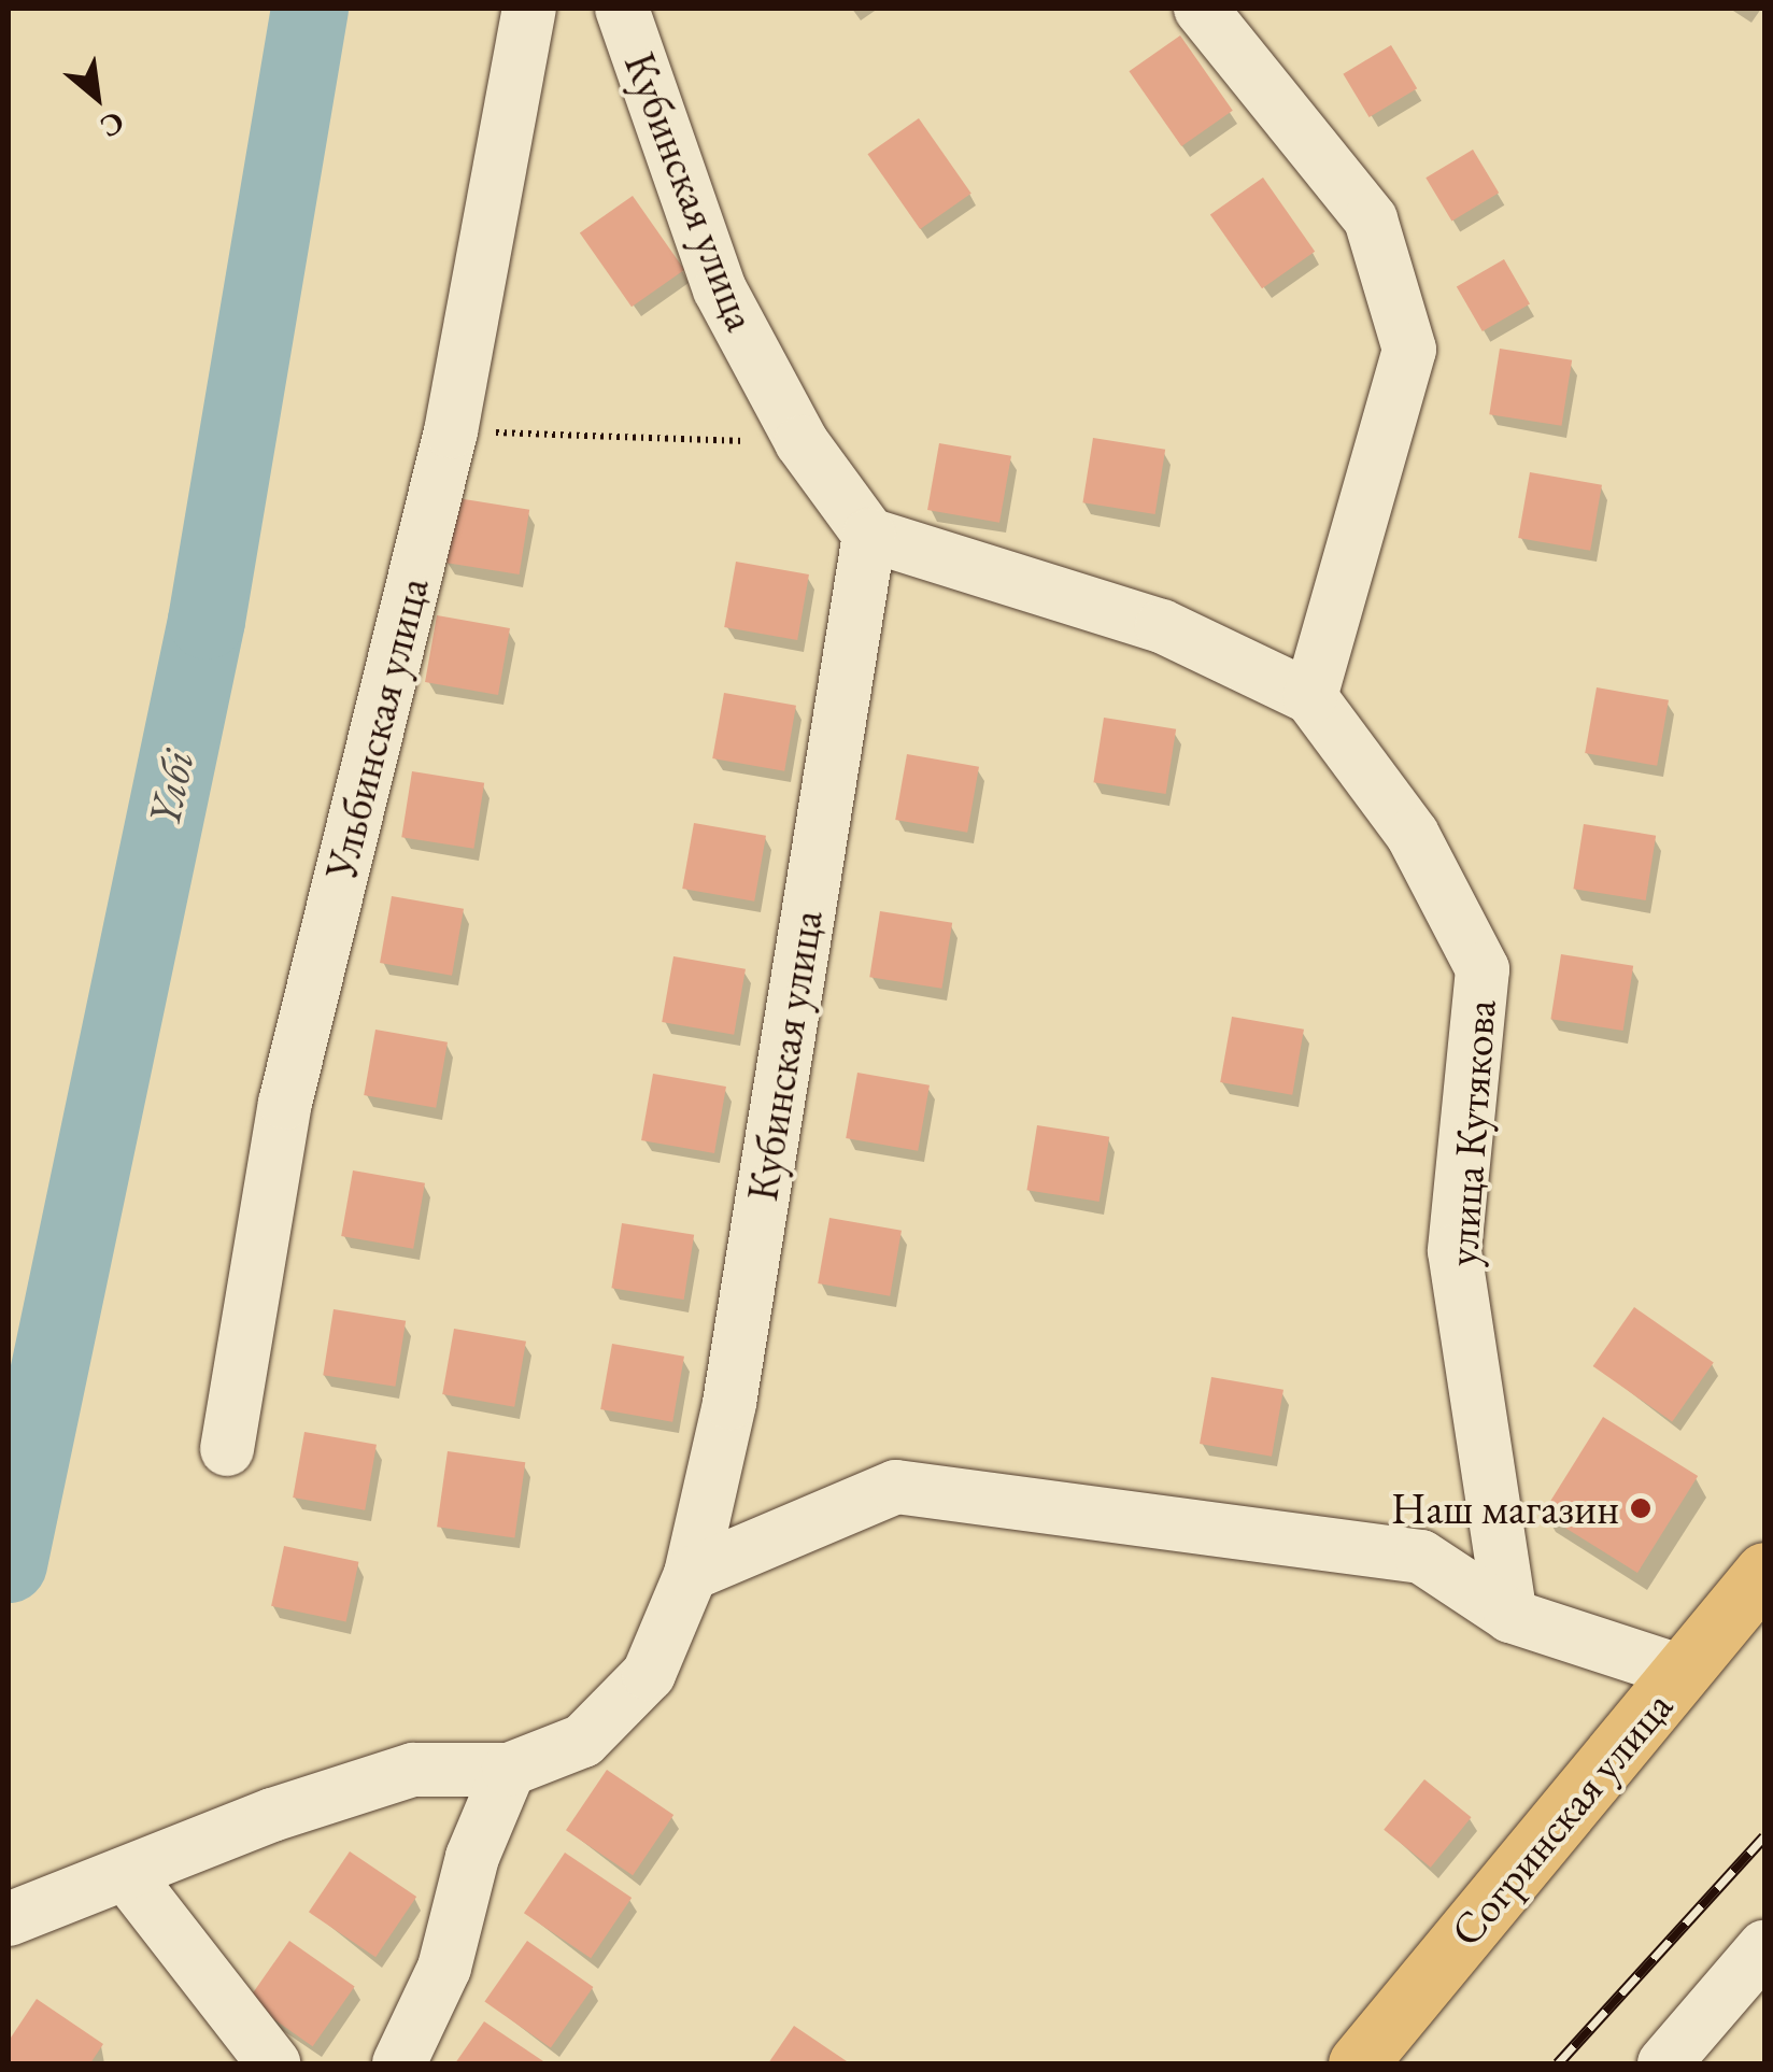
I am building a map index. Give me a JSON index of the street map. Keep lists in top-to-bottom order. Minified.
{"streets":{"main road":["Согринская улица"],"street":["Кубинская улица","Ульбинская улица","улица Кутякова"]},"crossings":[["Кубинская улица","улица Кутякова"]],"water":["Үлбі"],"places":["Наш магазин"],"north":"bottom right"}
